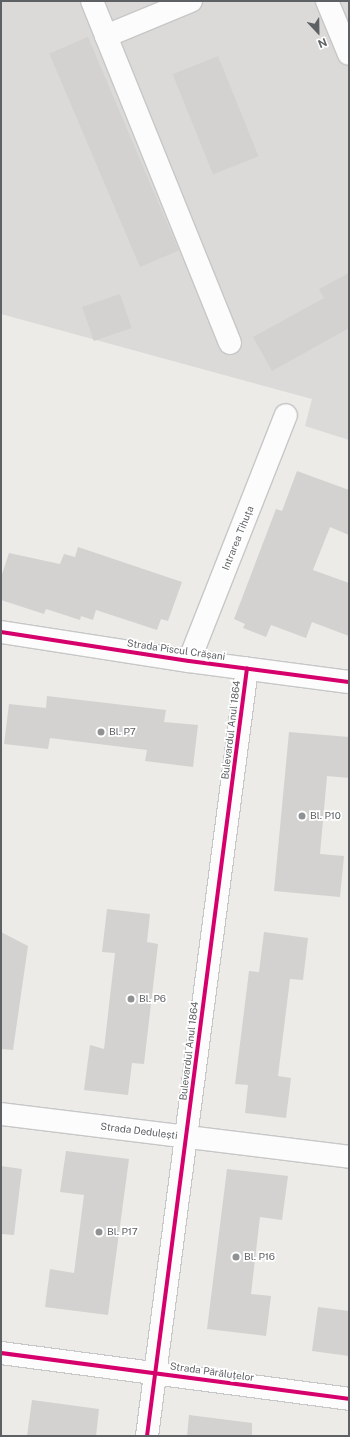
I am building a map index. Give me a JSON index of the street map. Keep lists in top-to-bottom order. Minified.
{"streets":{"street":["Intrarea Tihuța","Strada Piscul Crășani","Bulevardul Anul 1864","Strada Dedulești","Strada Părăluțelor"]},"crossings":[["Intrarea Tihuța","Strada Piscul Crășani"],["Strada Piscul Crășani","Bulevardul Anul 1864"],["Bulevardul Anul 1864","Strada Dedulești"],["Bulevardul Anul 1864","Strada Părăluțelor"]],"places":["Bl. P7","Bl. P10","Bl. P6","Bl. P17","Bl. P16"],"north":"bottom"}
